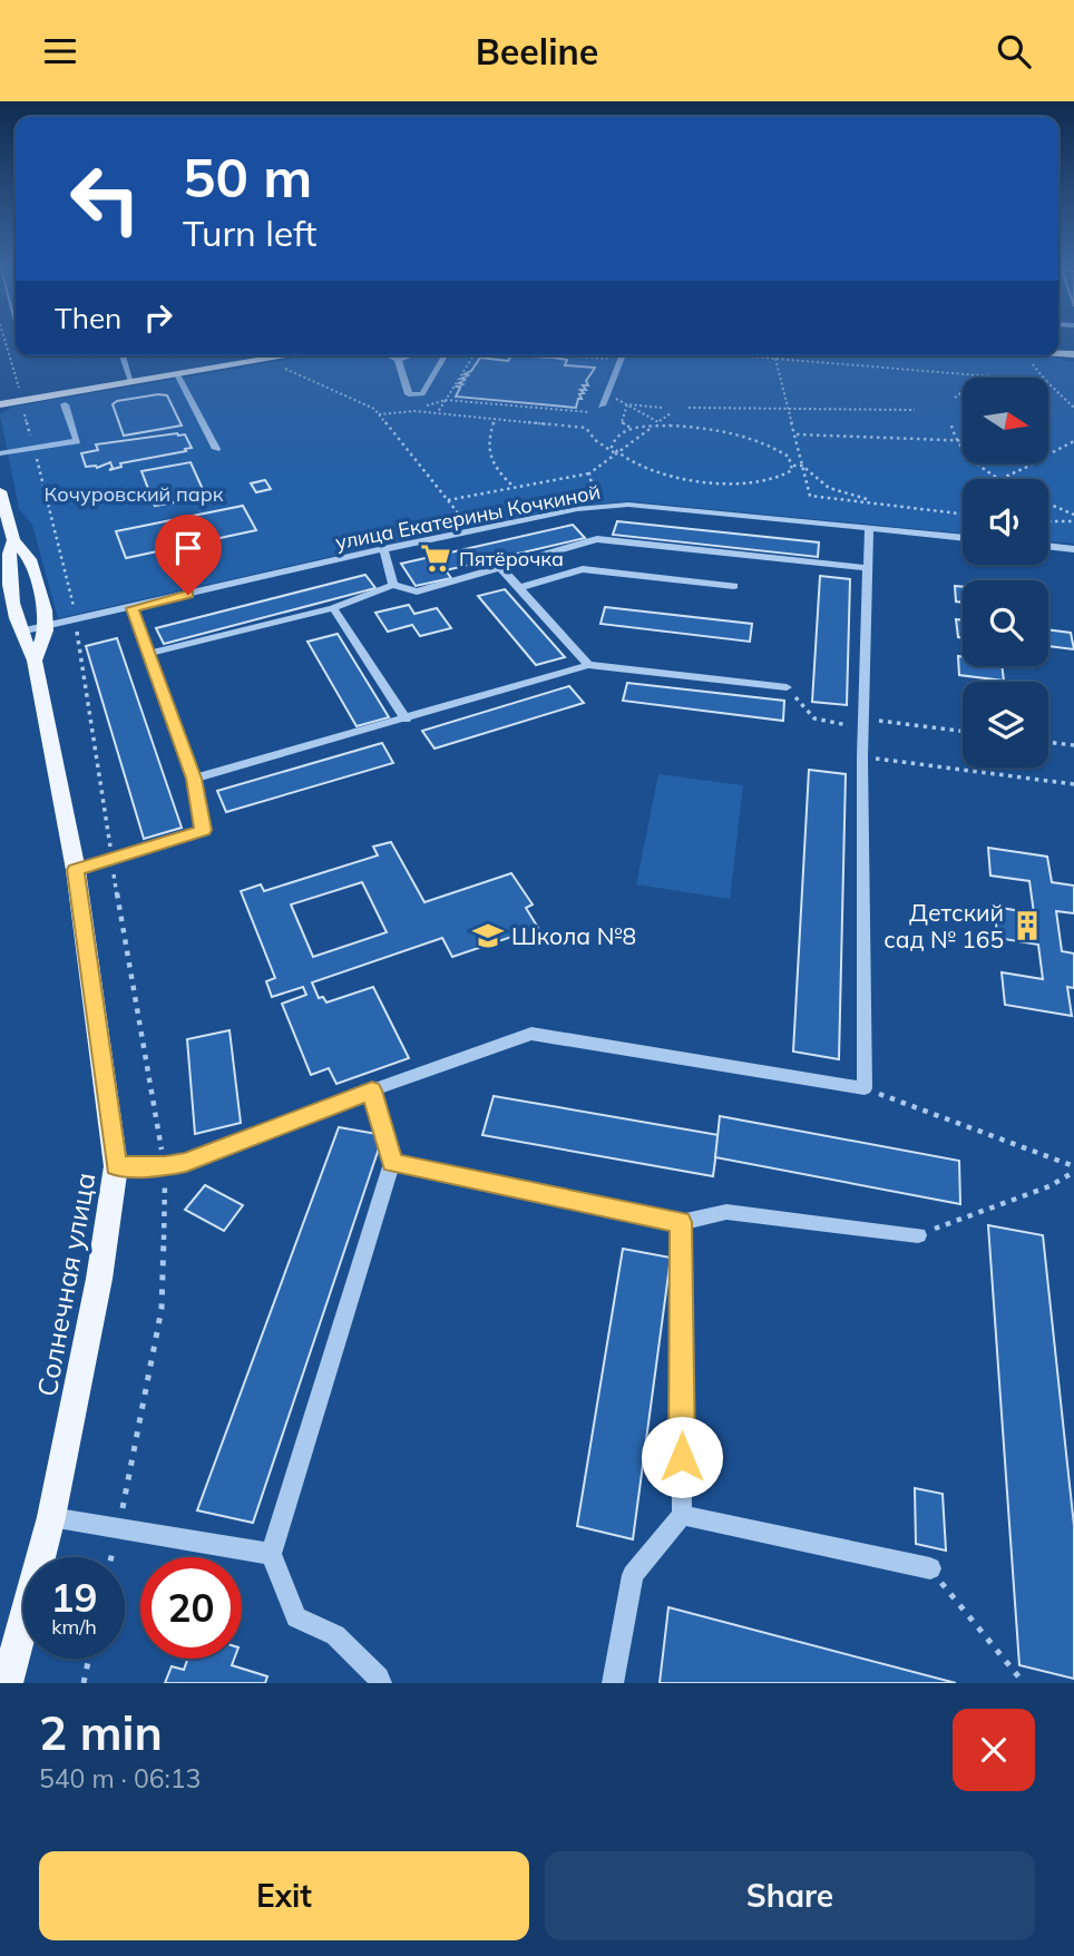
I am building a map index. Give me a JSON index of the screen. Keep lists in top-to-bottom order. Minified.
{"streets":{"main road":["Солнечная улица"],"street":["улица Екатерины Кочкиной"]},"crossings":[["улица Екатерины Кочкиной","Солнечная улица"]],"parks":["Кочуровский парк"],"places":{"supermarket":["Пятёрочка"],"building":["Детский сад № 165"],"school or university":["Школа №8"]},"north":"right","page":{"header":"Beeline","turn":["50 m","Turn left"],"then":"Then","speed":"19 km/h","limit":"20","heading":["2 min","540 m · 06:13"],"buttons":["Exit","Share"]}}
